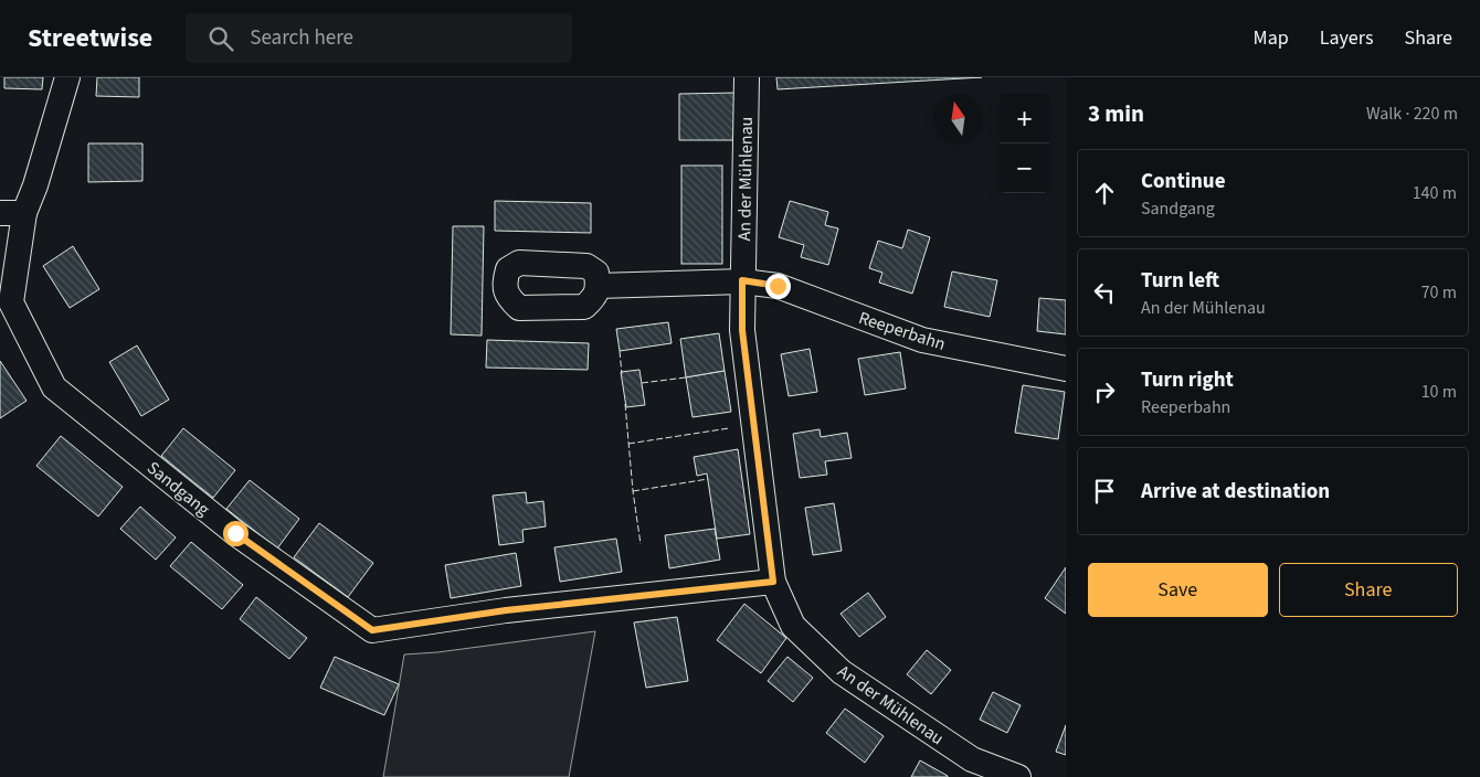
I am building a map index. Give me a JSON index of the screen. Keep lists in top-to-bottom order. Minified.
{"streets":{"street":["An der Mühlenau","Reeperbahn","Sandgang"]},"crossings":[["An der Mühlenau","Reeperbahn"],["An der Mühlenau","Sandgang"]],"north":"top","page":{"header":"Streetwise","search":"Search here","nav":["Map","Layers","Share"],"heading":["3 min","Walk · 220 m"],"map_buttons":["+","−"],"list":[["Continue","Sandgang","140 m"],["Turn left","An der Mühlenau","70 m"],["Turn right","Reeperbahn","10 m"],"Arrive at destination"],"buttons":["Save","Share"]}}
